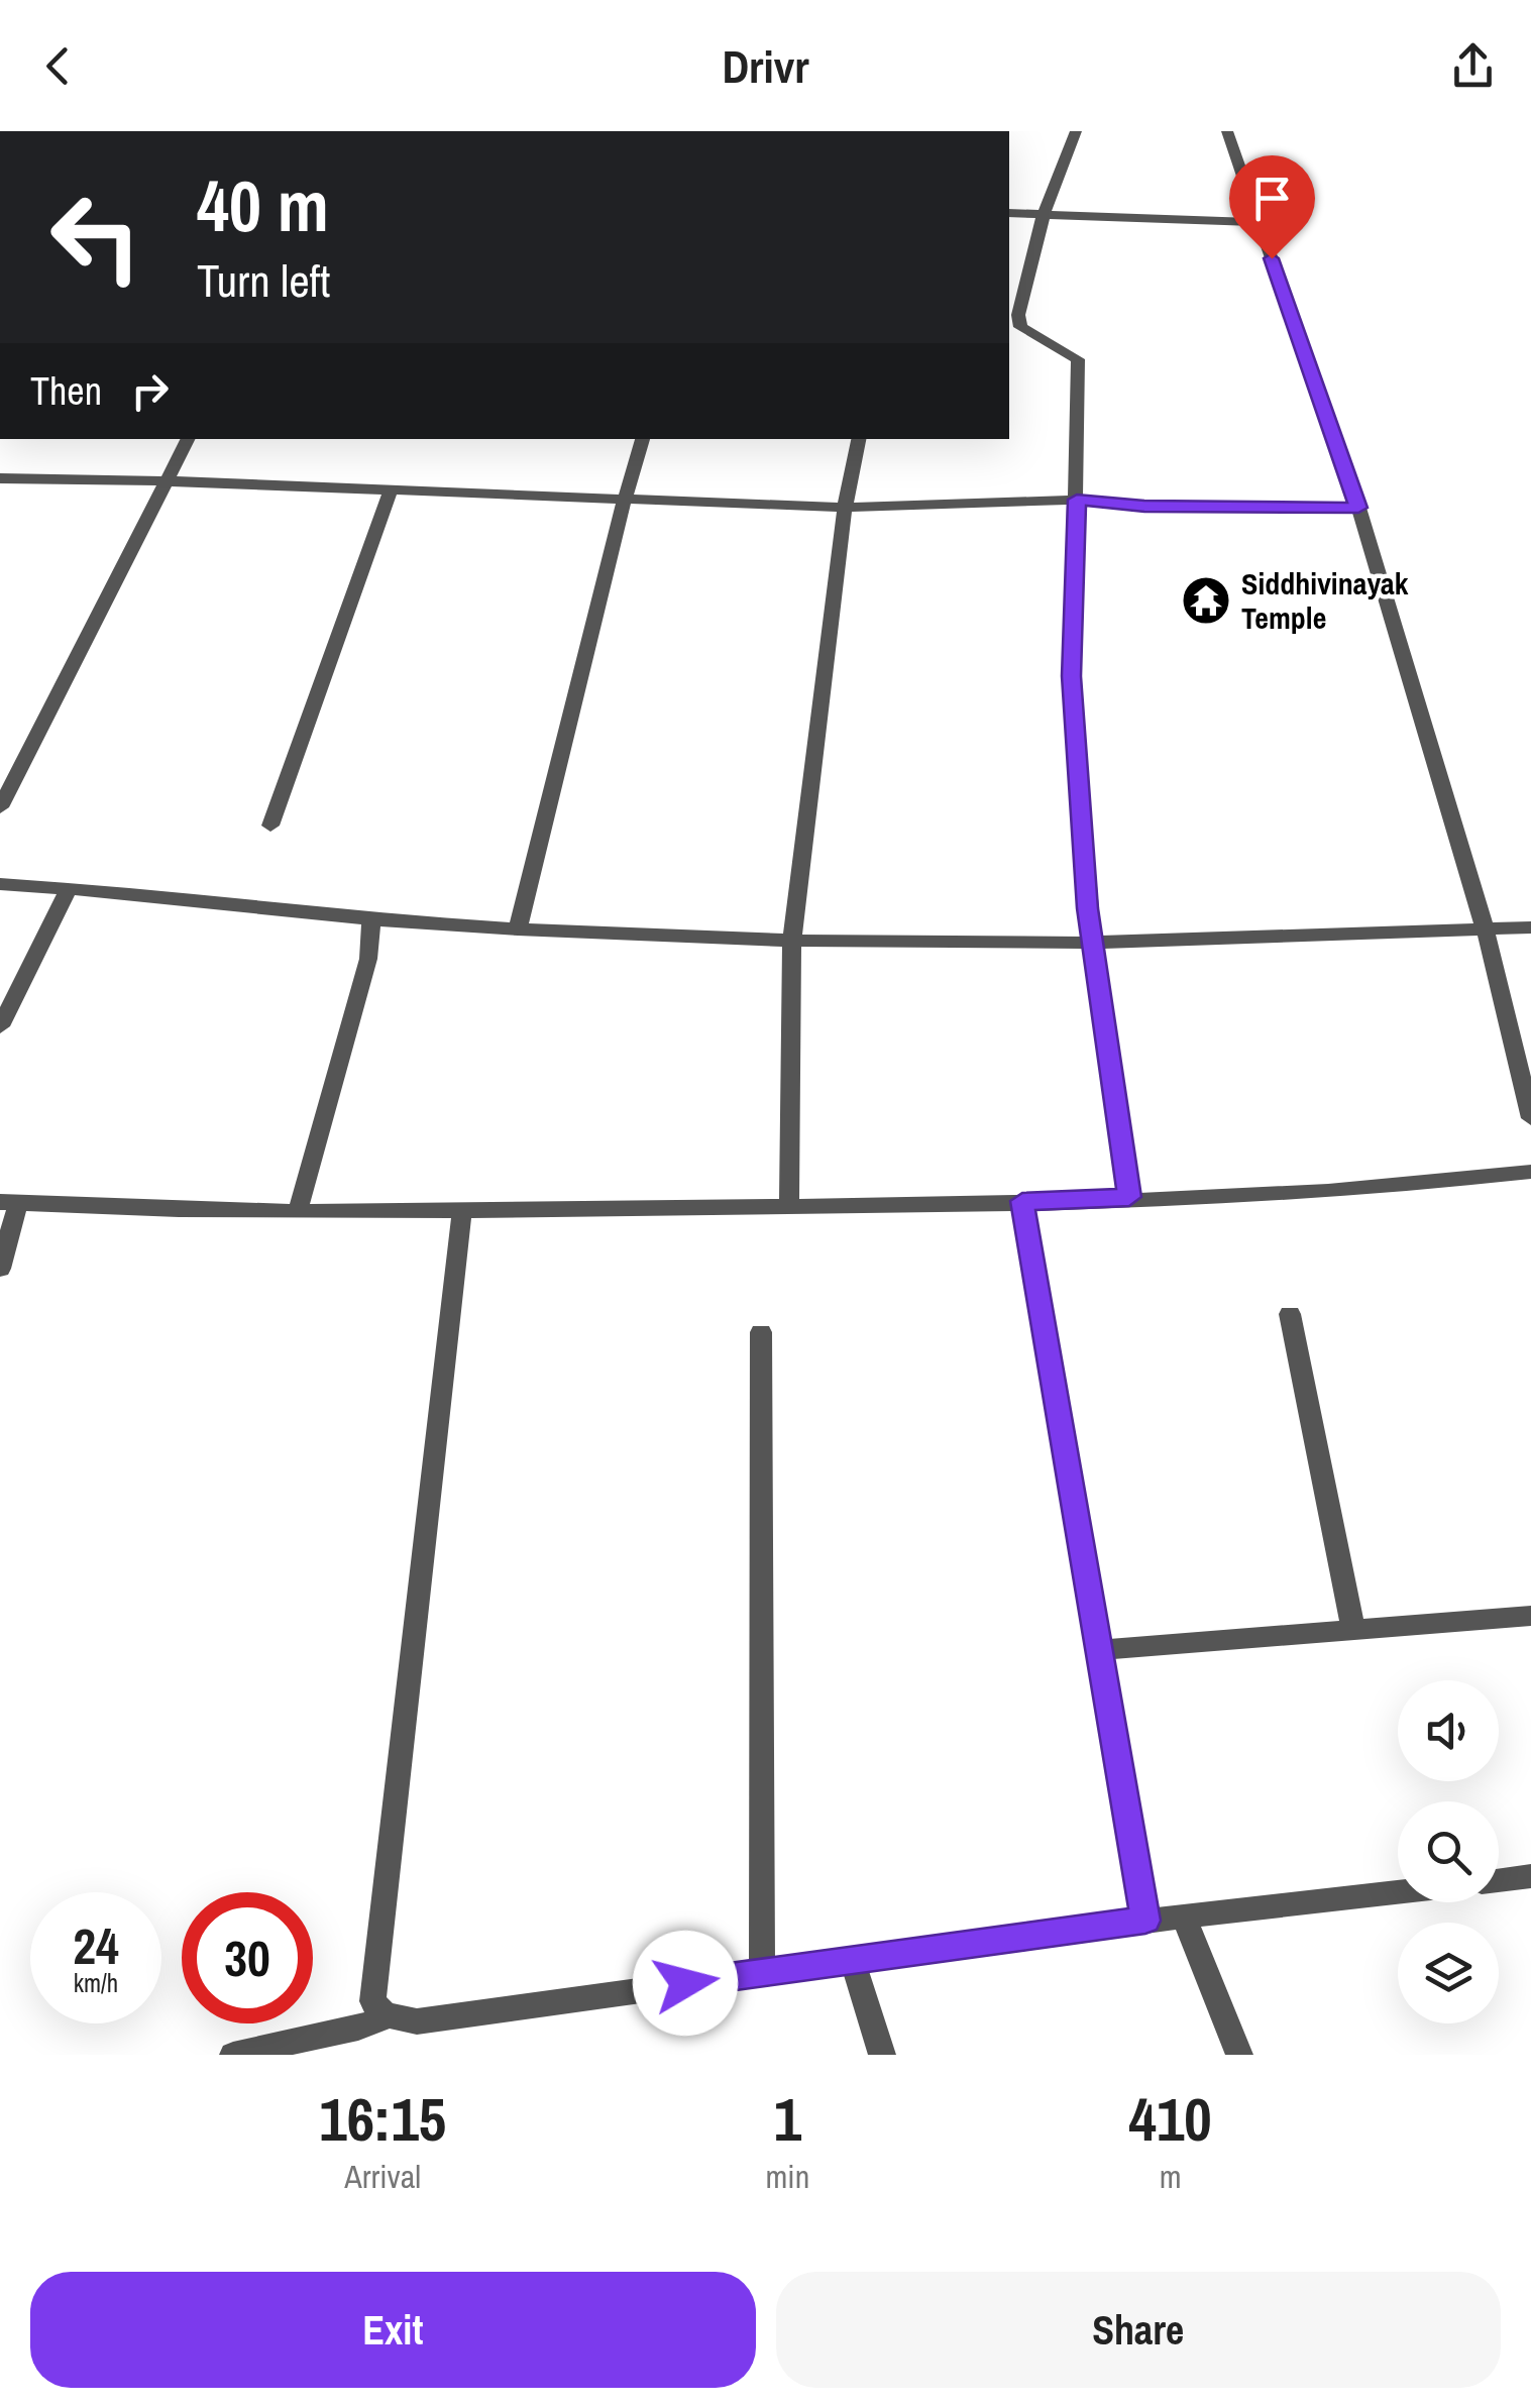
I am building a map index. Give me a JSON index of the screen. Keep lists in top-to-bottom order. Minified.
{"places":{"temple":["Siddhivinayak Temple"]},"page":{"header":"Drivr","turn":["40 m","Turn left"],"then":"Then","speed":"24 km/h","limit":"30","eta":["16:15","Arrival","1","min","410","m"],"buttons":["Exit","Share"]}}
